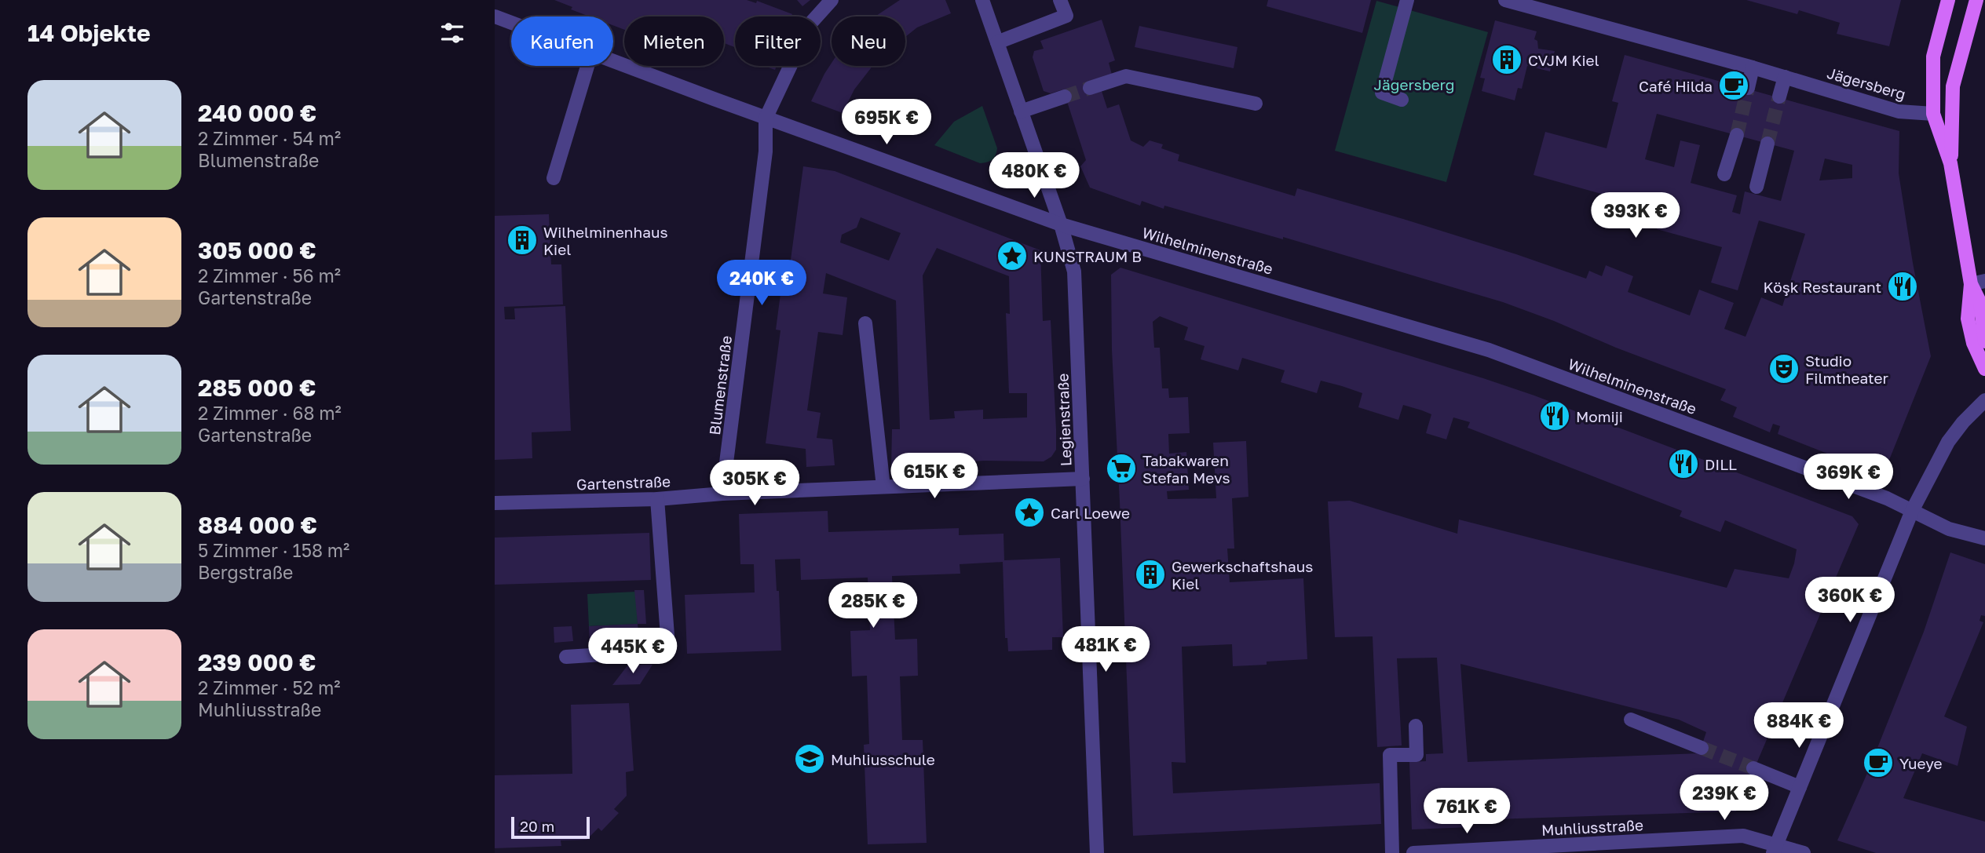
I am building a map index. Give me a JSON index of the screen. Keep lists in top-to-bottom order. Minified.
{"streets":{"street":["Jägersberg","Wilhelminenstraße","Blumenstraße","Legienstraße","Gartenstraße","Muhliusstraße"]},"crossings":[["Wilhelminenstraße","Blumenstraße"],["Wilhelminenstraße","Legienstraße"],["Blumenstraße","Gartenstraße"],["Legienstraße","Gartenstraße"]],"parks":["Jägersberg"],"places":{"building":["CVJM Kiel","Wilhelminenhaus Kiel","Gewerkschaftshaus Kiel"],"cafe":["Café Hilda","Yueye"],"place":["KUNSTRAUM B","Carl Loewe"],"restaurant":["Köşk Restaurant","Momiji","DILL"],"theatre":["Studio Filmtheater"],"supermarket":["Tabakwaren Stefan Mevs"],"school or university":["Muhliusschule"]},"scale_bar":"20 m","page":{"heading":"14 Objekte","chip":["Kaufen","Mieten","Filter","Neu"],"list":[{"name":"240 000 €","note":"2 Zimmer · 54 m² · Blumenstraße"},{"name":"305 000 €","note":"2 Zimmer · 56 m² · Gartenstraße"},{"name":"285 000 €","note":"2 Zimmer · 68 m² · Gartenstraße"},{"name":"884 000 €","note":"5 Zimmer · 158 m² · Bergstraße"},{"name":"239 000 €","note":"2 Zimmer · 52 m² · Muhliusstraße"}],"price":["695K €","480K €","393K €","240K €","615K €","369K €","305K €","360K €","285K €","481K €","445K €","884K €","239K €","761K €"],"scale":"20 m"}}
